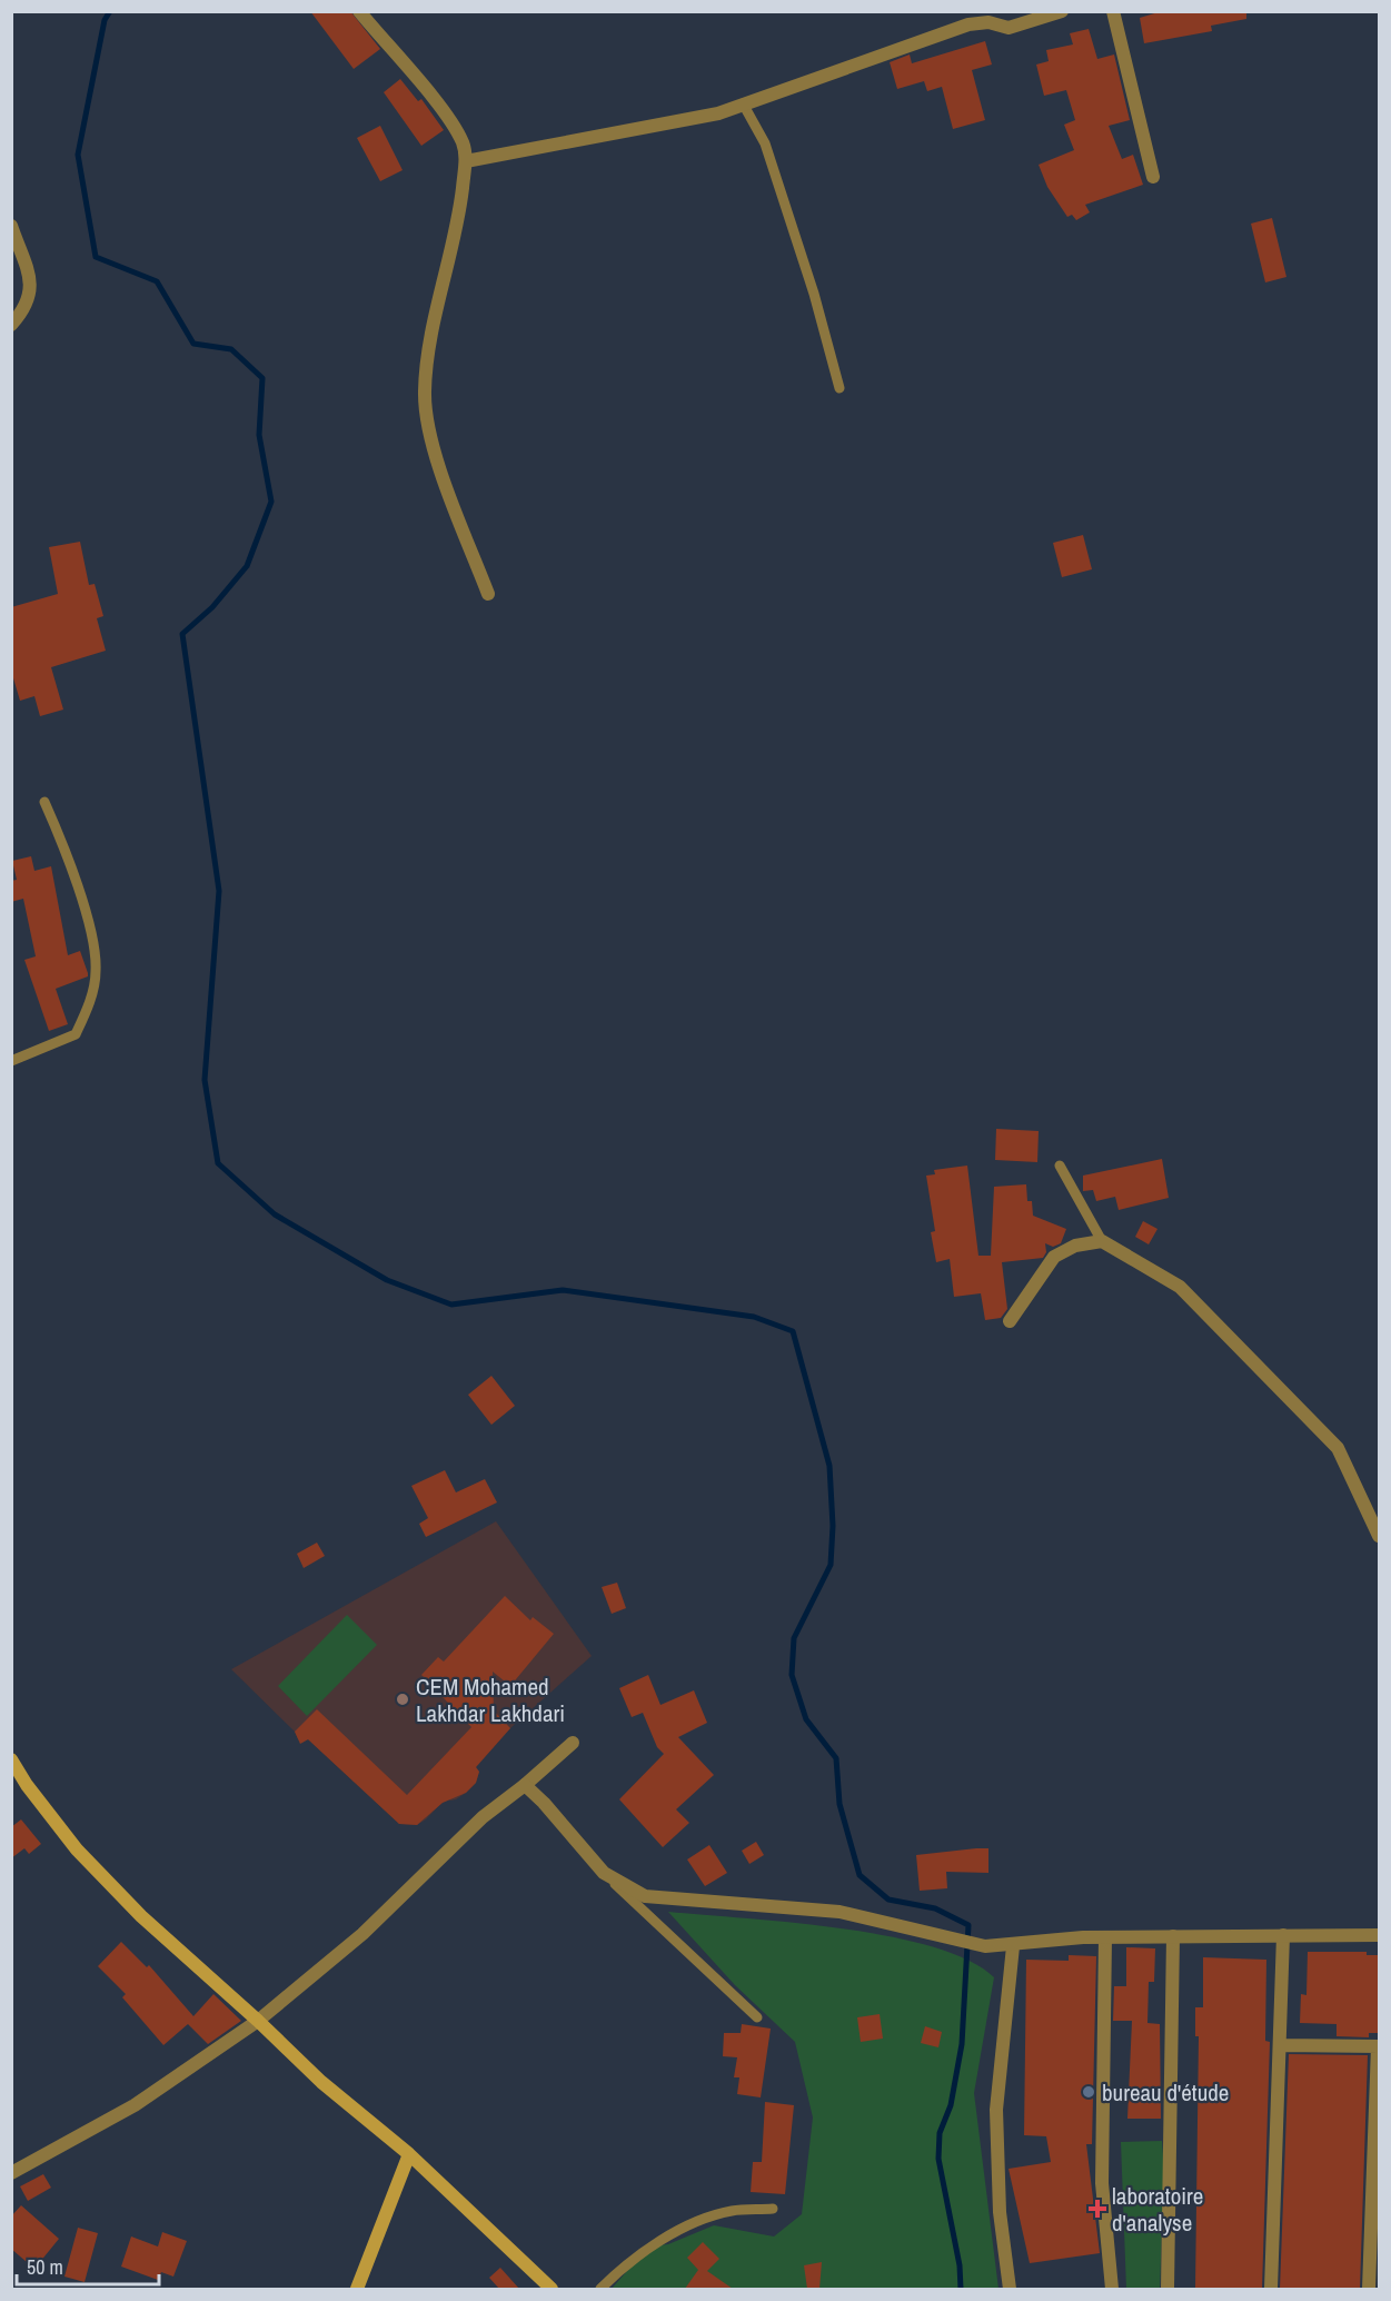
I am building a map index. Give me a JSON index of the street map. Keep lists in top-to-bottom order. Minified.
{"places":{"other":["CEM Mohamed Lakhdar Lakhdari","bureau d'étude"],"health":["laboratoire d'analyse"]},"scale_bar":"50 m"}
